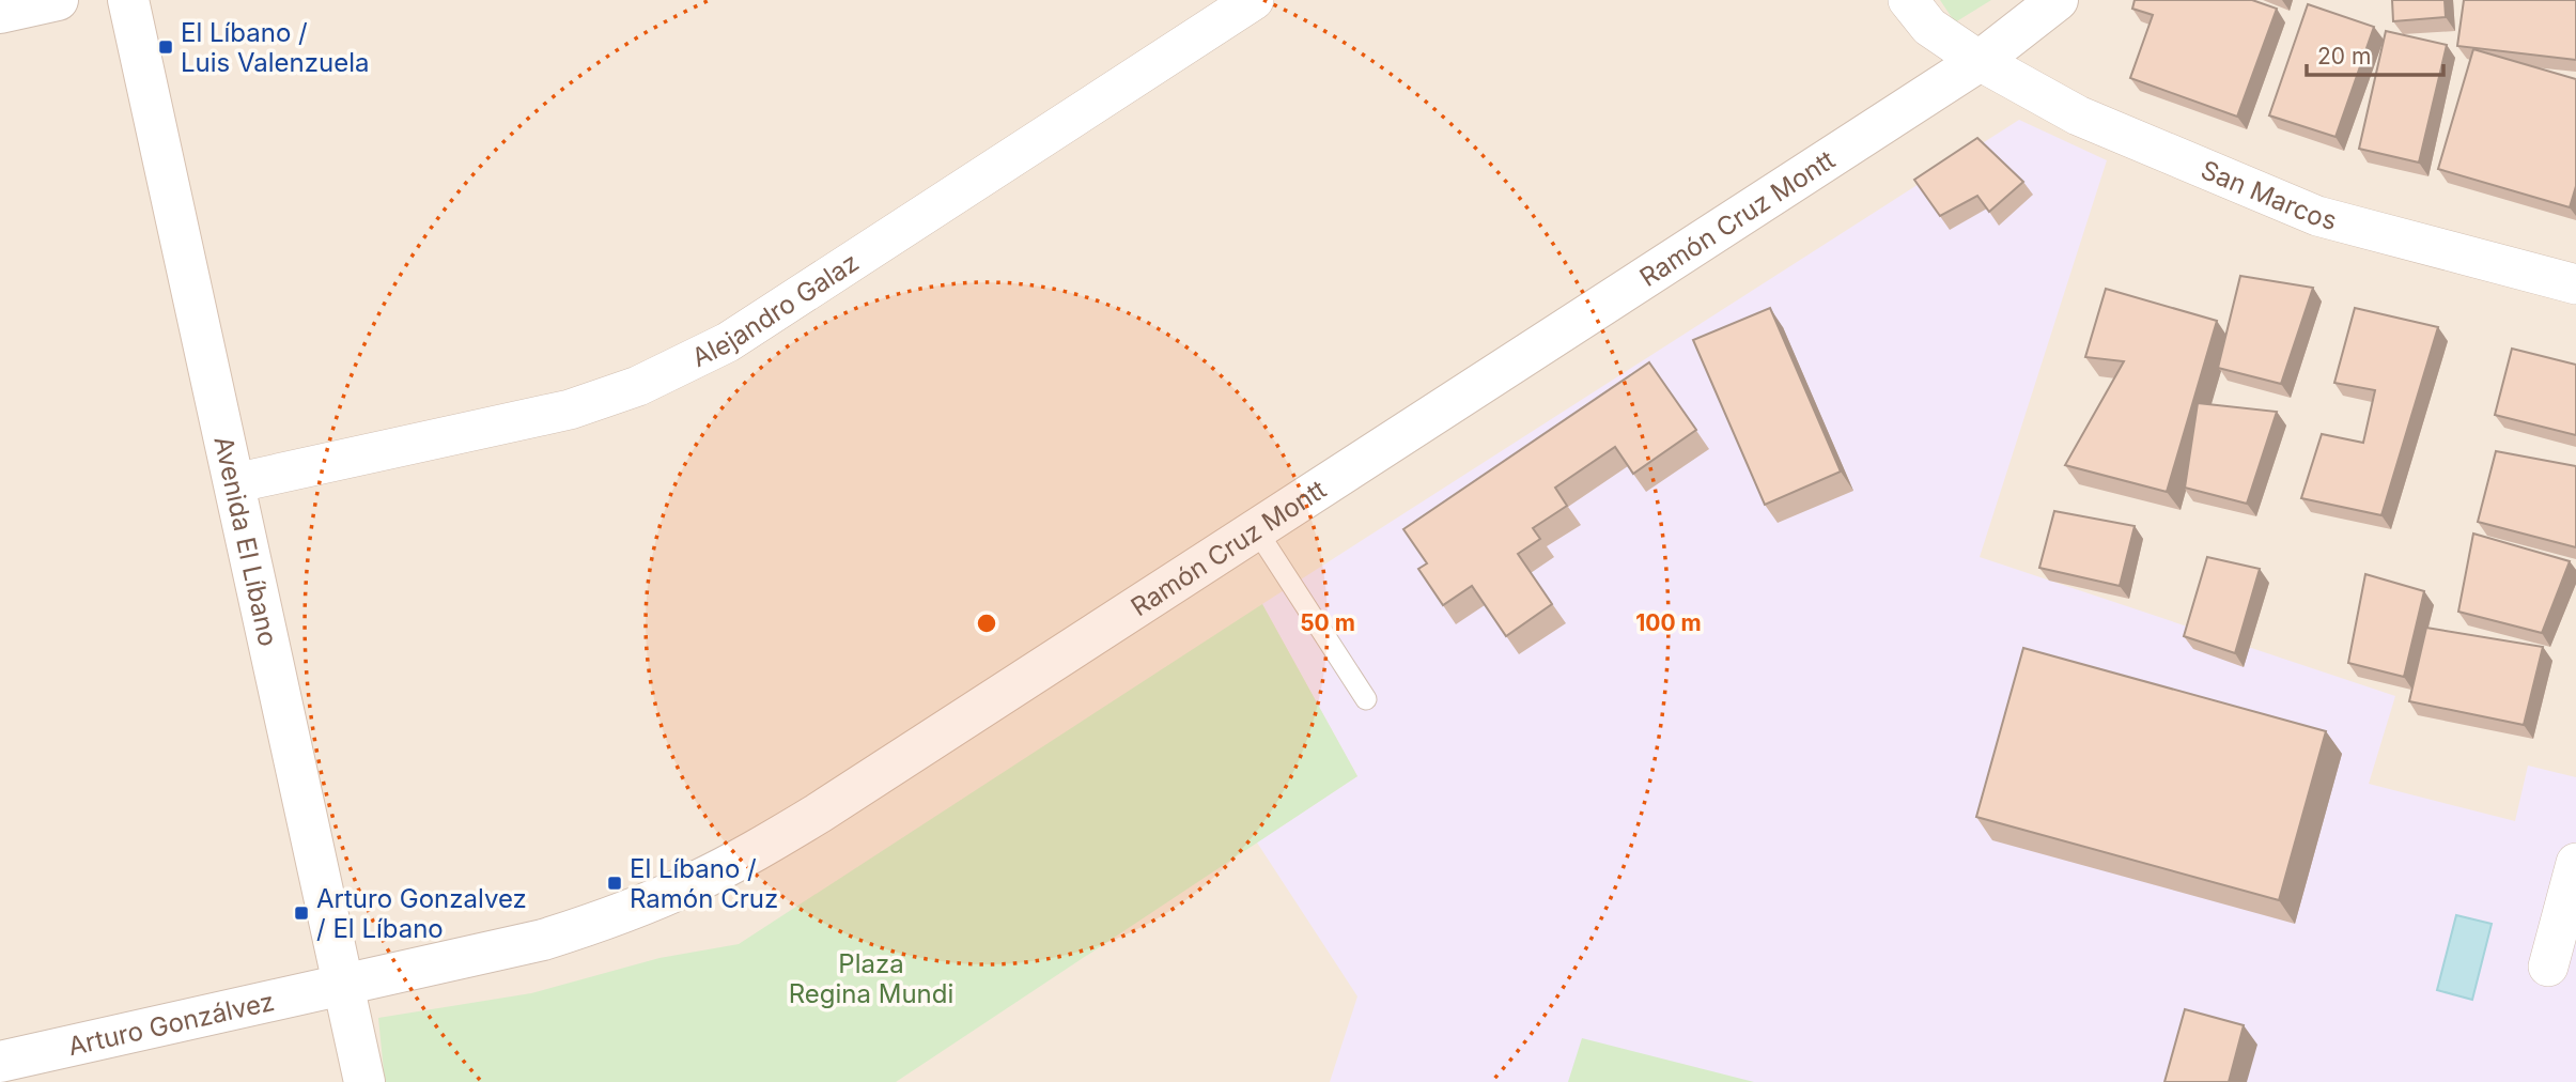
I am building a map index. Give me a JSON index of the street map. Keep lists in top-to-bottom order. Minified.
{"streets":{"street":["San Marcos","Ramón Cruz Montt","Alejandro Galaz","Avenida El Líbano","Arturo Gonzálvez"]},"crossings":[["San Marcos","Ramón Cruz Montt"],["Ramón Cruz Montt","Avenida El Líbano"],["Ramón Cruz Montt","Arturo Gonzálvez"],["Alejandro Galaz","Avenida El Líbano"],["Avenida El Líbano","Arturo Gonzálvez"]],"parks":["Plaza Regina Mundi"],"places":{"transit":["El Líbano / Luis Valenzuela","El Líbano / Ramón Cruz","Arturo Gonzalvez / El Líbano"]},"scale_bar":"20 m","rings":["50 m","100 m"]}
